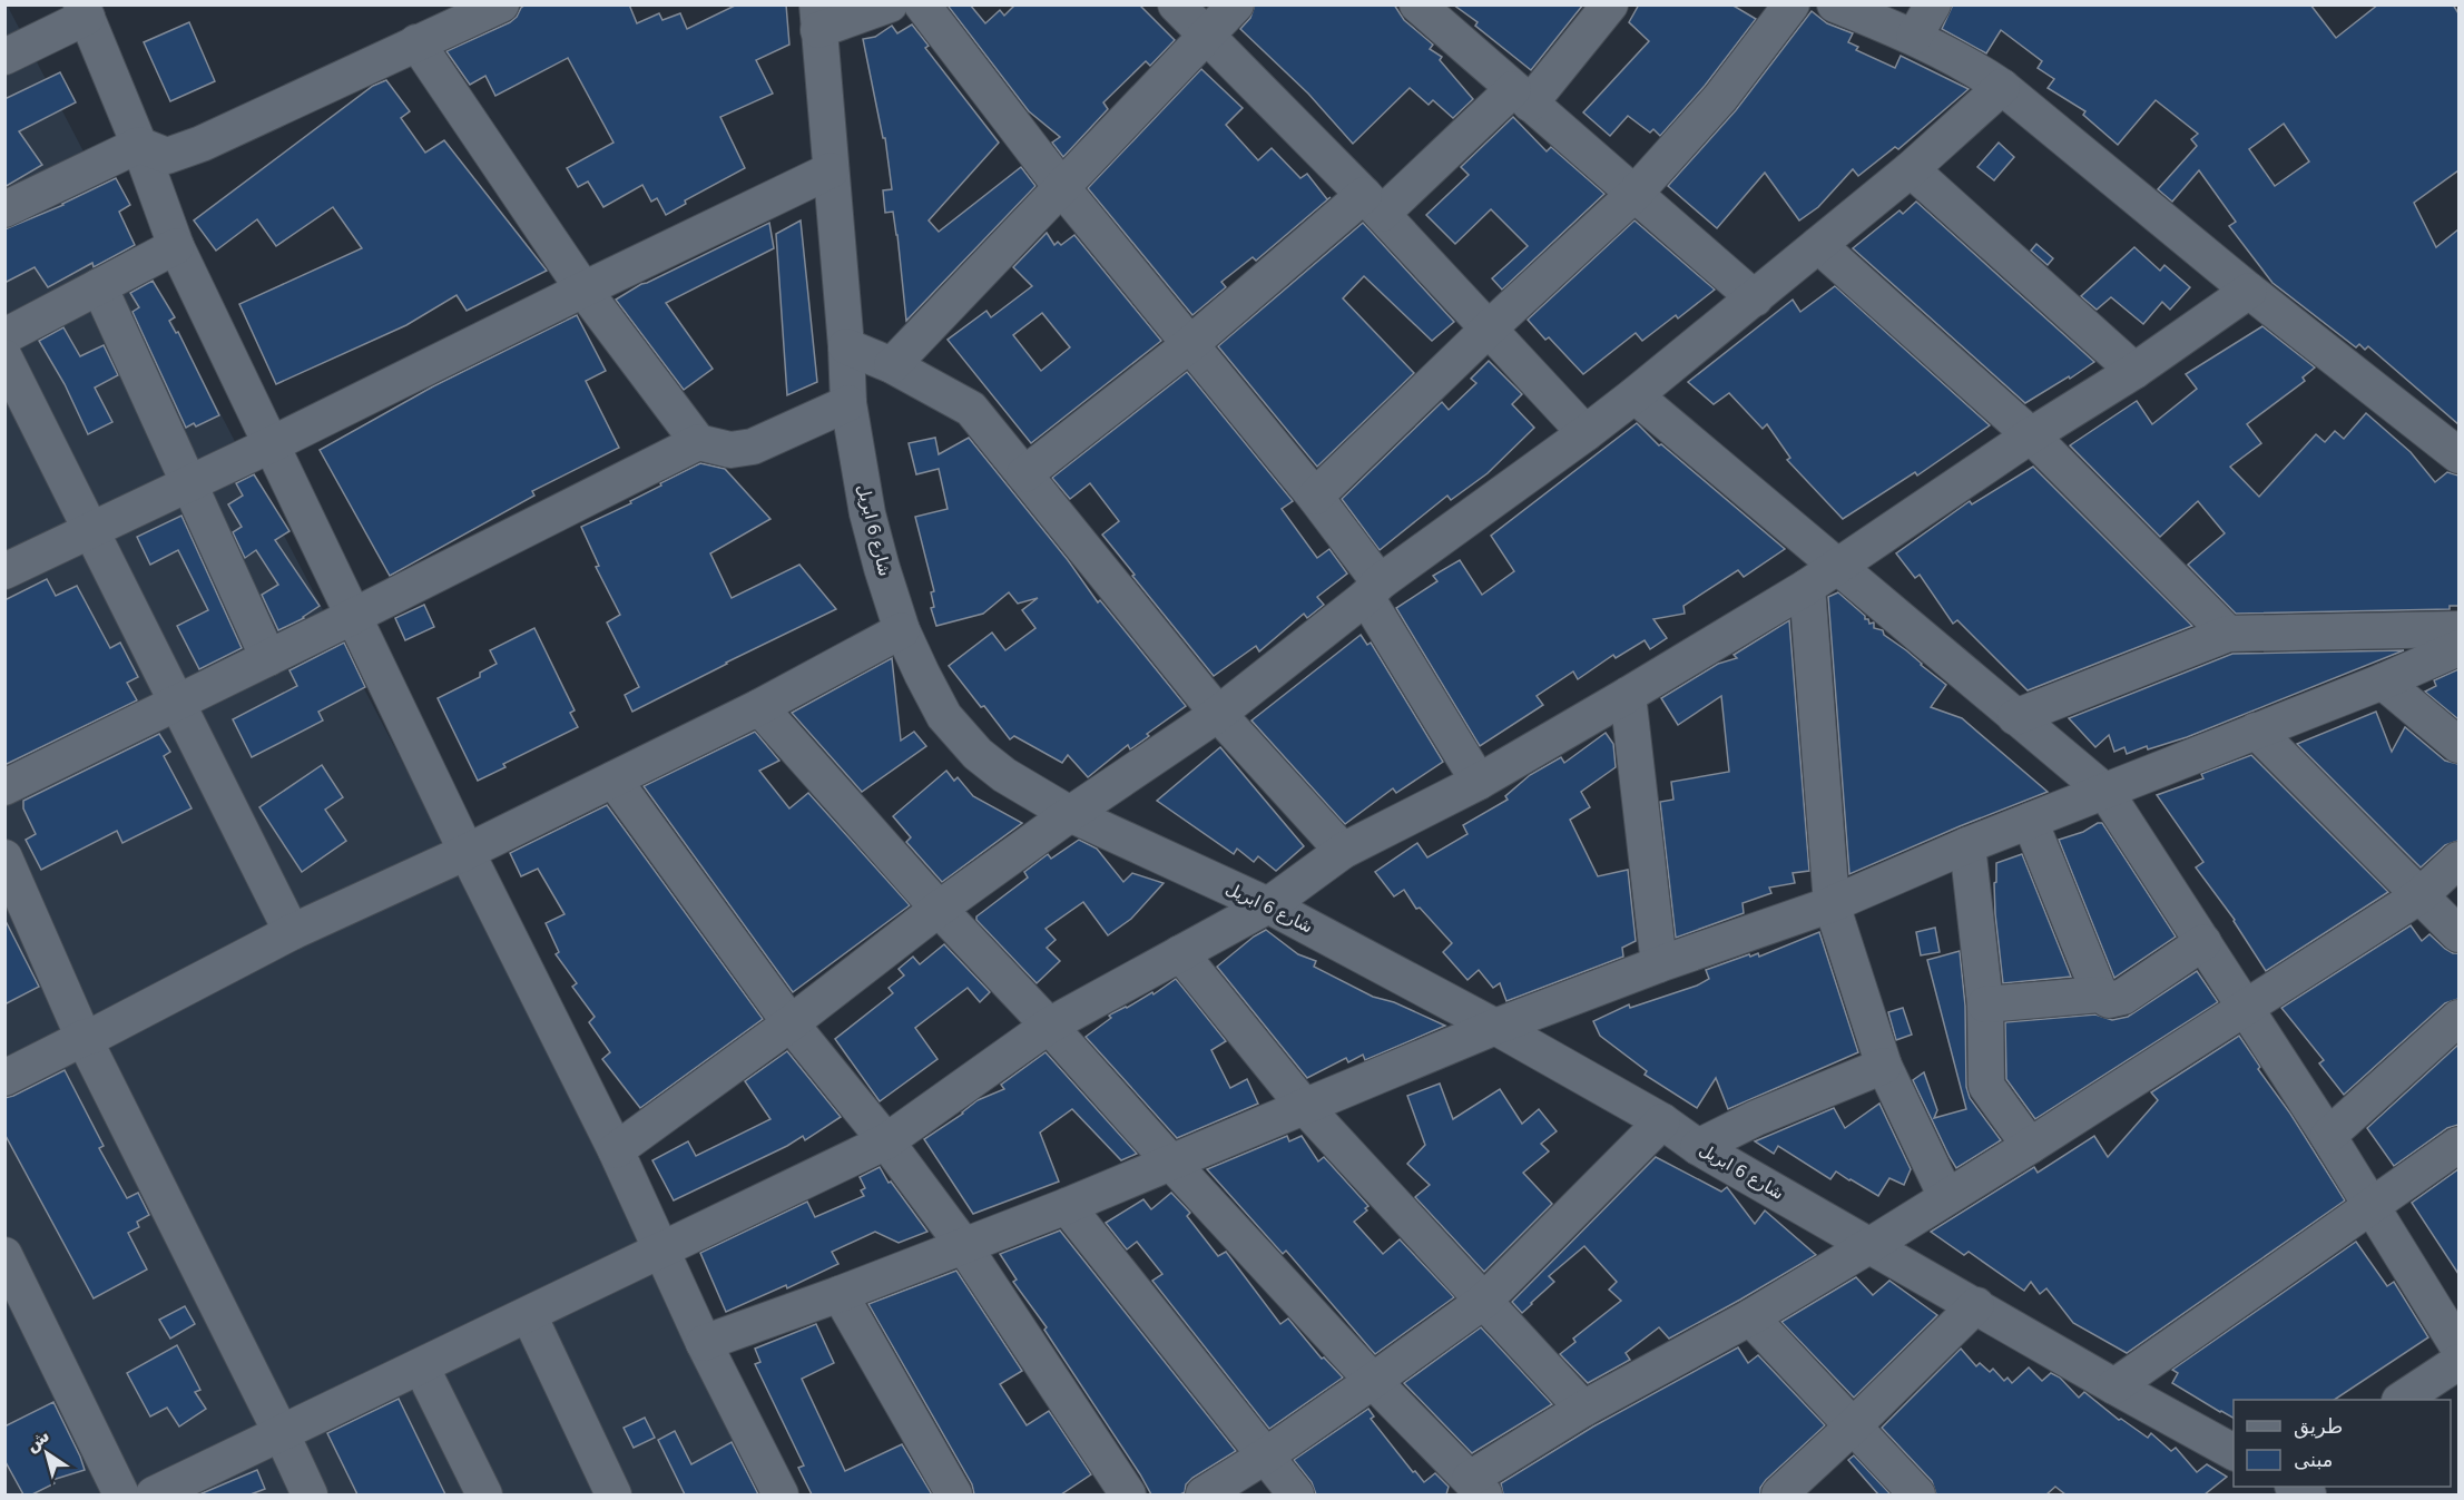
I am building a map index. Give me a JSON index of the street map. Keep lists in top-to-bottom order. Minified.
{"streets":{"street":["شارع 6 ابريل"]},"legend":["طريق","مبنى"],"north":"top left"}
